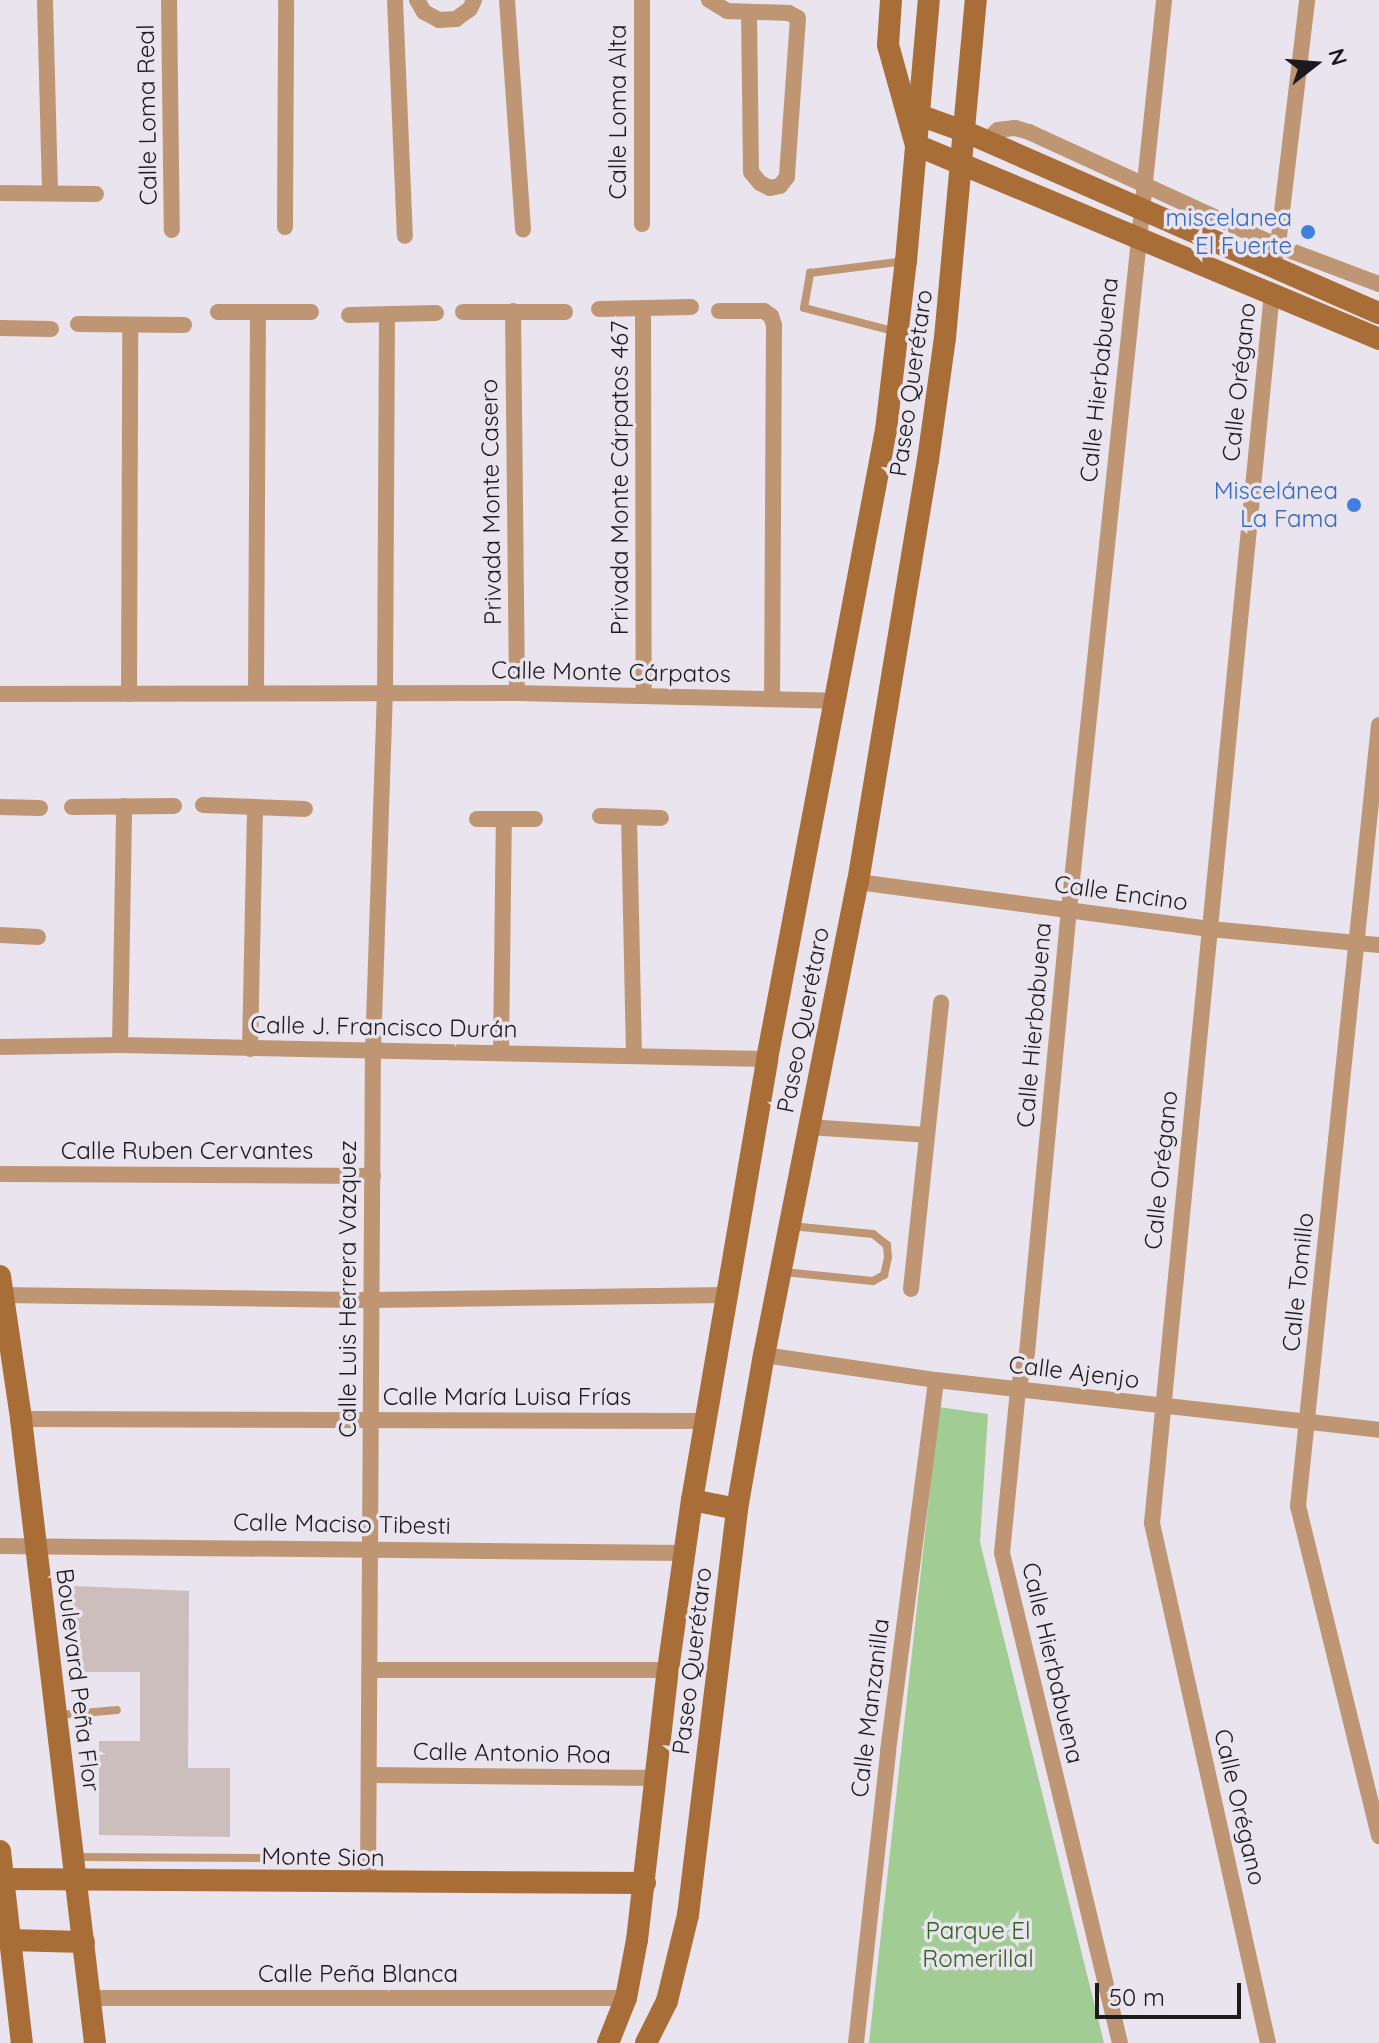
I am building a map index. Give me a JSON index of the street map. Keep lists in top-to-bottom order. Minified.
{"streets":{"main road":["Paseo Querétaro","Boulevard Peña Flor","Monte Sion"],"street":["Calle Loma Alta","Calle Loma Real","Calle Hierbabuena","Calle Orégano","Privada Monte Cárpatos 467","Privada Monte Casero","Calle Monte Cárpatos","Calle Encino","Calle J. Francisco Durán","Calle Ruben Cervantes","Calle Tomillo","Calle Luis Herrera Vazquez","Calle Ajenjo","Calle María Luisa Frías","Calle Maciso Tibesti","Calle Manzanilla","Calle Antonio Roa","Calle Peña Blanca"]},"crossings":[["Calle Hierbabuena","Calle Encino"],["Calle Hierbabuena","Calle Ajenjo"],["Calle Orégano","Calle Encino"],["Calle Orégano","Calle Ajenjo"],["Paseo Querétaro","Calle Monte Cárpatos"],["Paseo Querétaro","Calle Encino"],["Paseo Querétaro","Calle J. Francisco Durán"],["Paseo Querétaro","Calle Ajenjo"],["Paseo Querétaro","Calle María Luisa Frías"],["Paseo Querétaro","Calle Maciso Tibesti"],["Paseo Querétaro","Calle Antonio Roa"],["Paseo Querétaro","Monte Sion"],["Paseo Querétaro","Calle Peña Blanca"],["Privada Monte Cárpatos 467","Calle Monte Cárpatos"],["Privada Monte Casero","Calle Monte Cárpatos"],["Calle Monte Cárpatos","Calle Luis Herrera Vazquez"],["Calle Encino","Calle Tomillo"],["Calle J. Francisco Durán","Calle Luis Herrera Vazquez"],["Calle Ruben Cervantes","Calle Luis Herrera Vazquez"],["Calle Tomillo","Calle Ajenjo"],["Calle Luis Herrera Vazquez","Calle María Luisa Frías"],["Calle Luis Herrera Vazquez","Calle Maciso Tibesti"],["Calle Luis Herrera Vazquez","Calle Antonio Roa"],["Calle Luis Herrera Vazquez","Monte Sion"],["Calle Ajenjo","Calle Manzanilla"],["Calle María Luisa Frías","Boulevard Peña Flor"],["Calle Maciso Tibesti","Boulevard Peña Flor"],["Boulevard Peña Flor","Monte Sion"],["Boulevard Peña Flor","Calle Peña Blanca"]],"parks":["Parque El Romerillal"],"places":["miscelanea El Fuerte","Miscelánea La Fama"],"scale_bar":"50 m","north":"right"}
